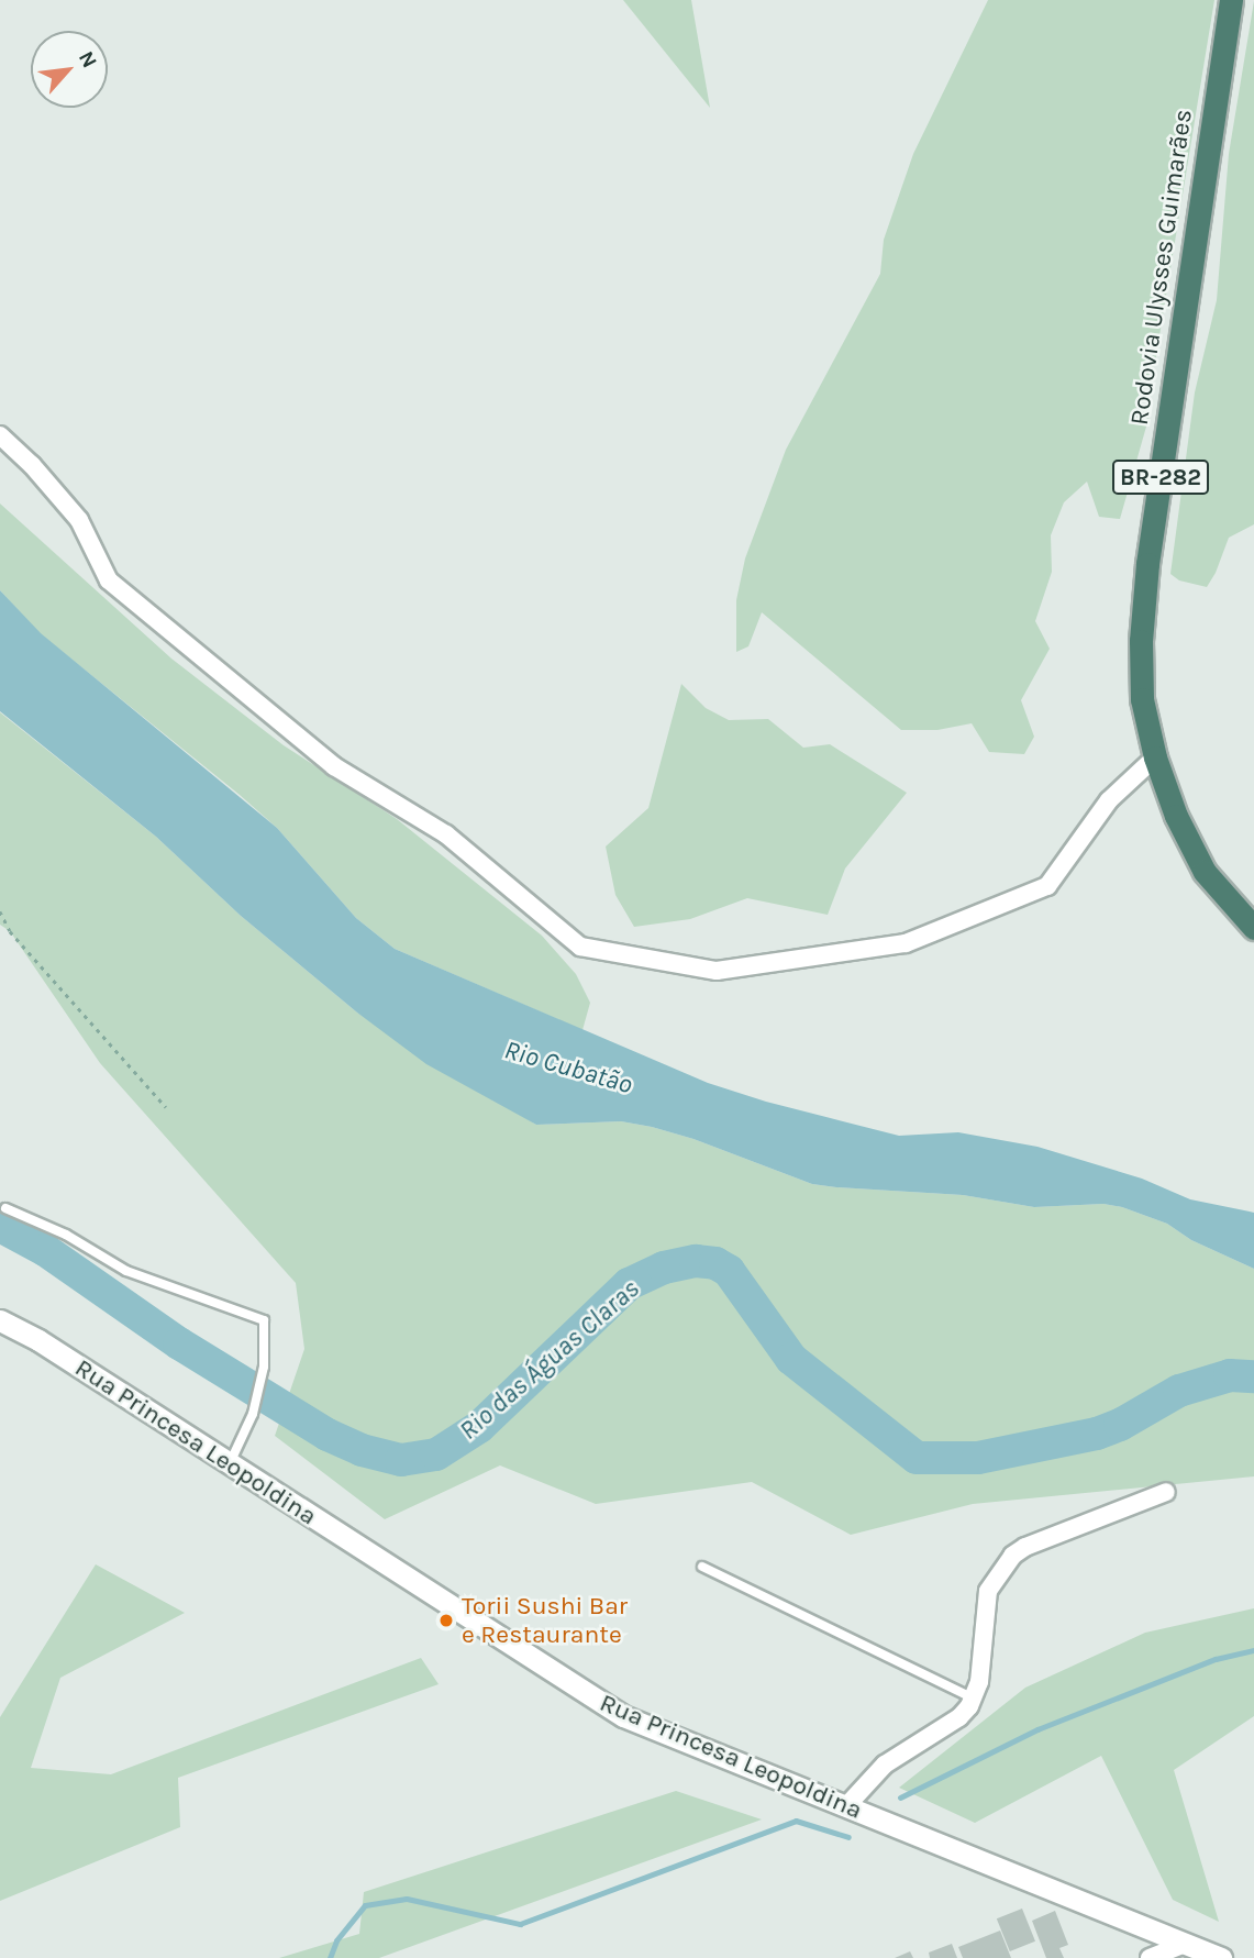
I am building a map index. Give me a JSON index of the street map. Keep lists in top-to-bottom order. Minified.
{"streets":{"highway":["Rodovia Ulysses Guimarães","BR-282"],"street":["Rua Princesa Leopoldina"]},"water":["Rio Cubatão","Rio das Águas Claras"],"places":["Torii Sushi Bar e Restaurante"],"north":"top right"}
